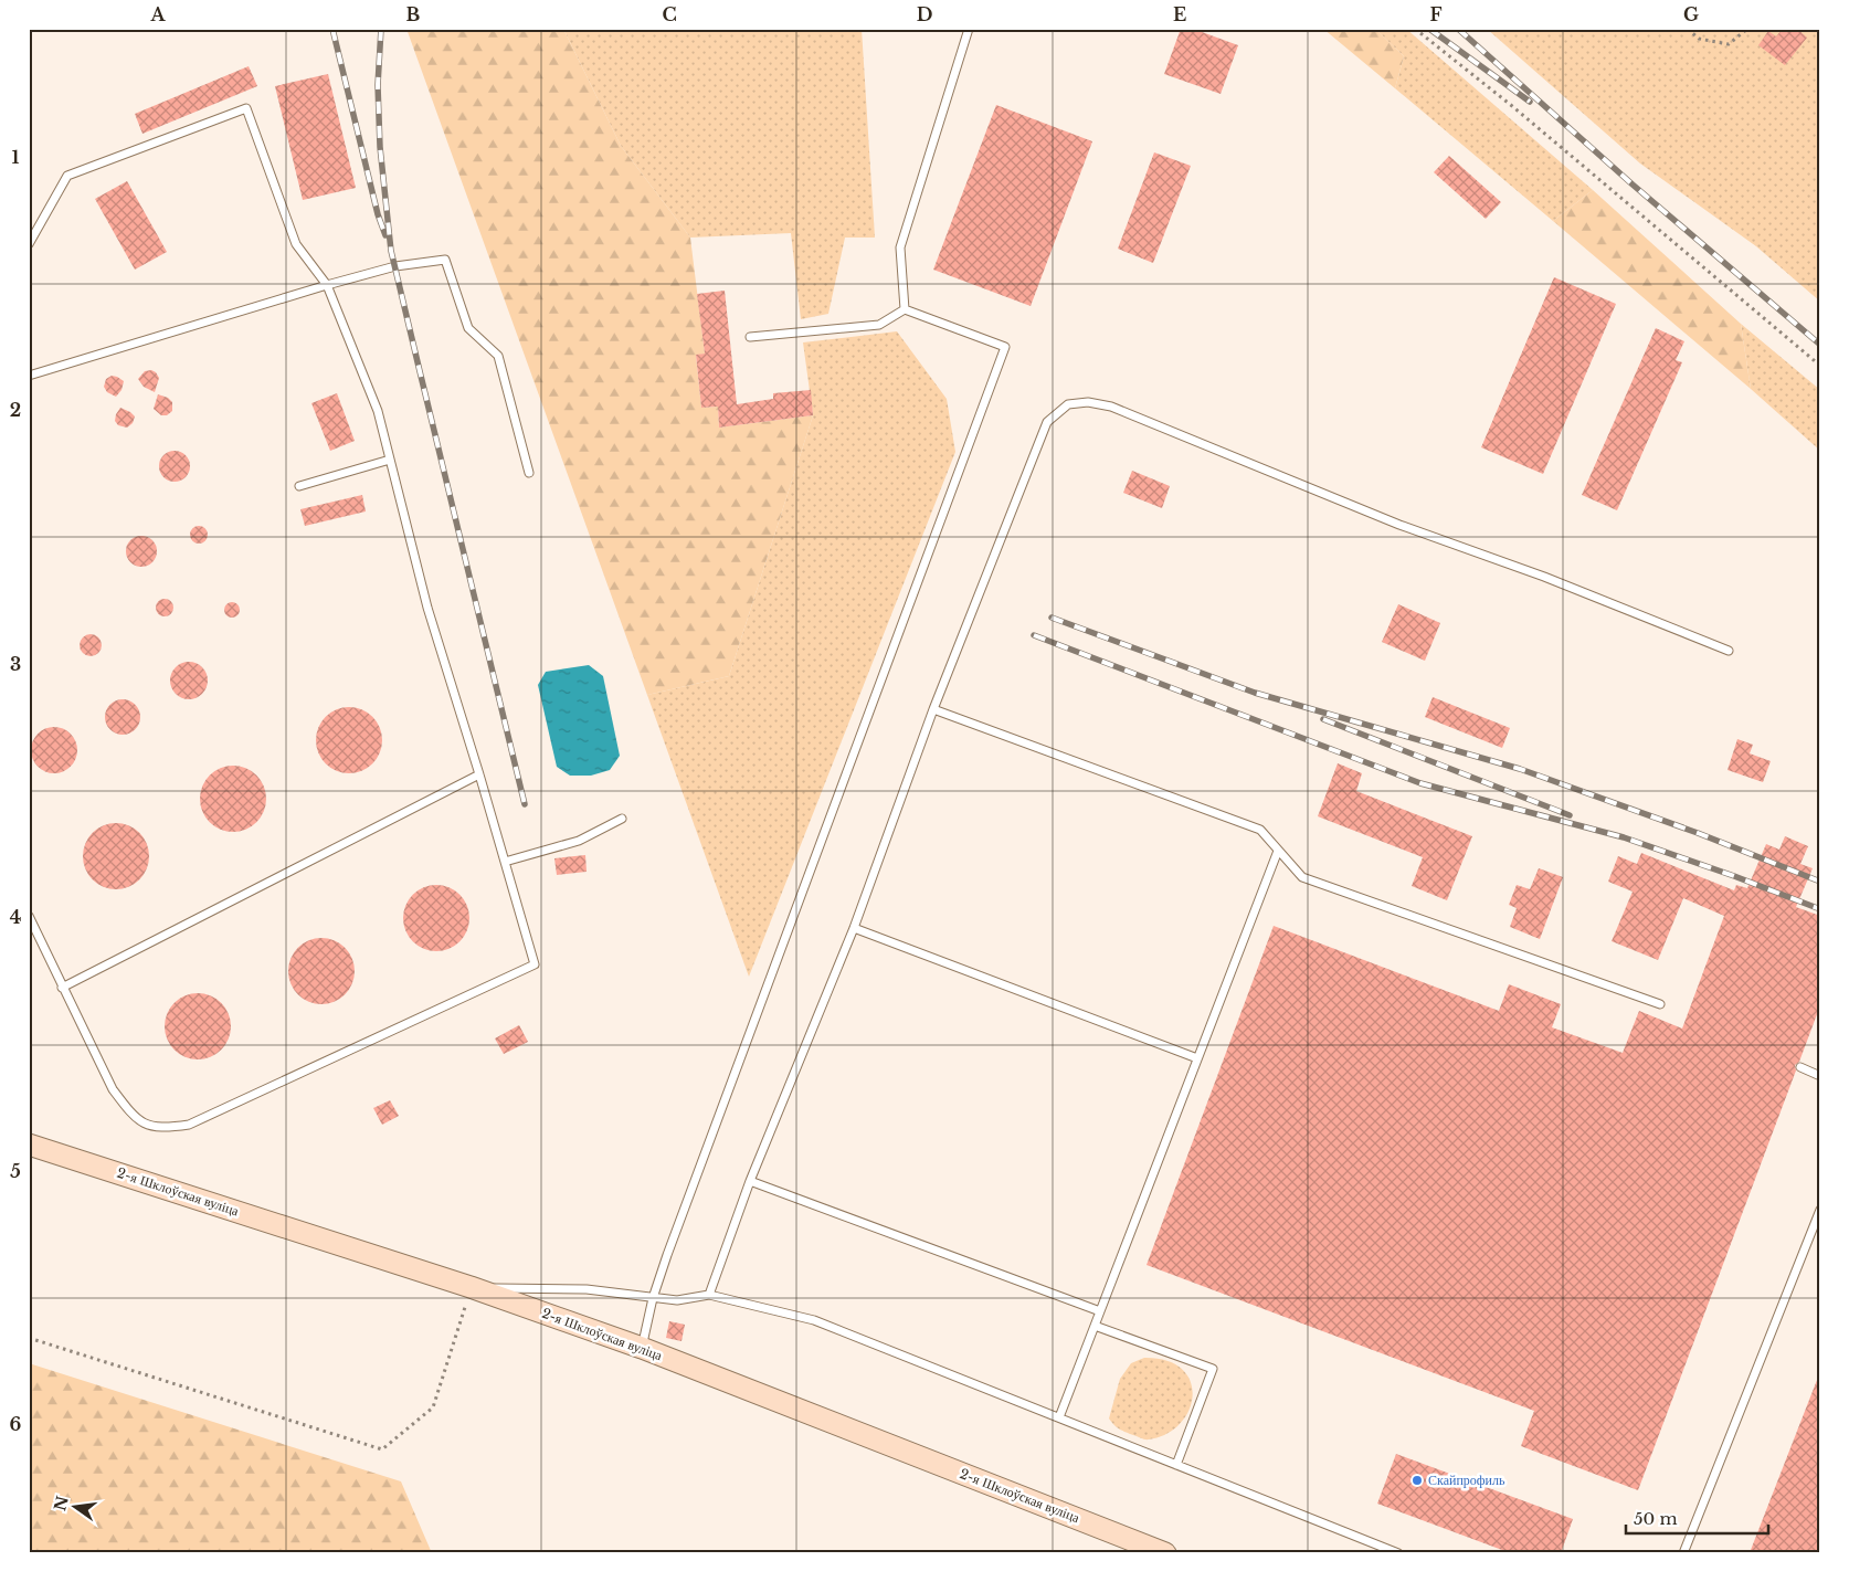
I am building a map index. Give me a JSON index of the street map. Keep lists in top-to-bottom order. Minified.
{"streets":{"street":["2-я Шклоўская вуліца"]},"places":["Скайпрофиль"],"scale_bar":"50 m","north":"left","grid":{"columns":["A","B","C","D","E","F","G"],"rows":["1","2","3","4","5","6"]}}
